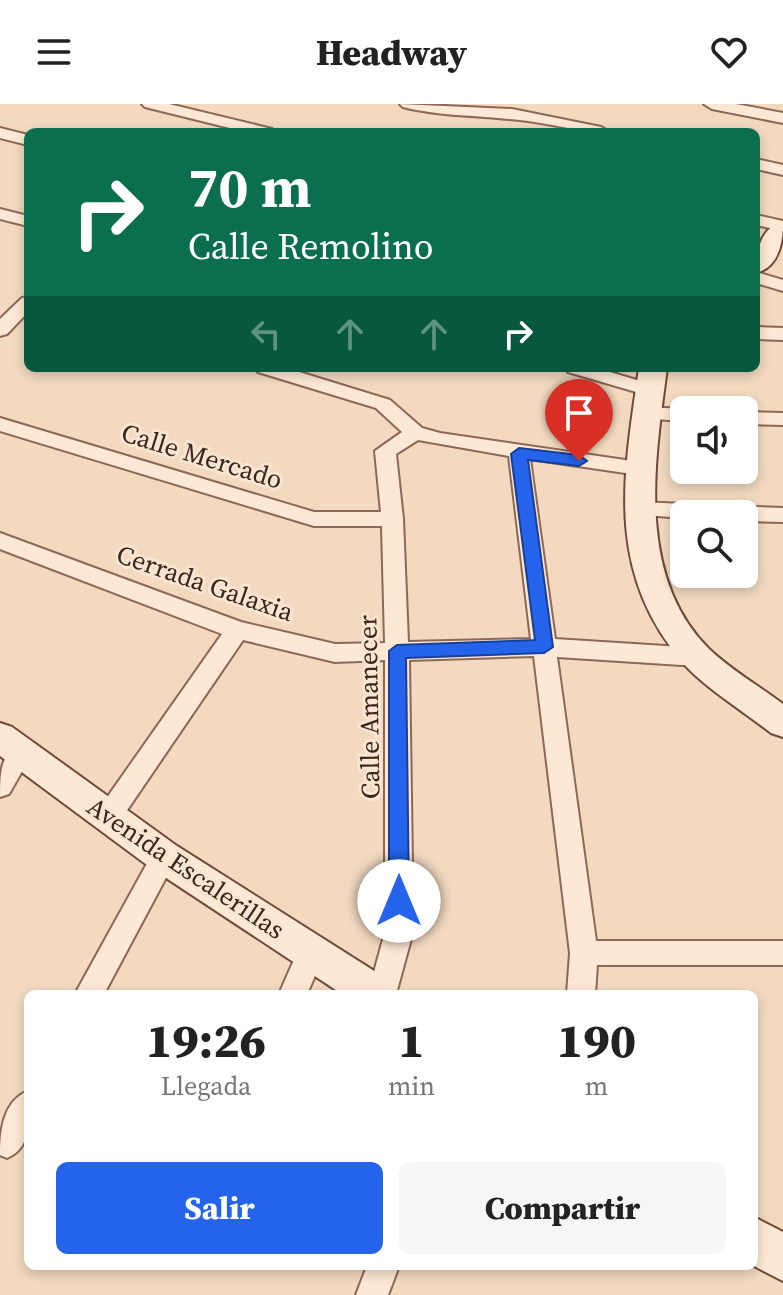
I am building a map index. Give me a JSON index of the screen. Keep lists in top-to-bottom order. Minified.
{"streets":{"main road":["Avenida Escalerillas"],"street":["Calle Mercado","Cerrada Galaxia","Calle Amanecer"]},"crossings":[["Calle Mercado","Calle Amanecer"],["Cerrada Galaxia","Calle Amanecer"]],"page":{"header":"Headway","turn":["70 m","Calle Remolino"],"eta":["19:26","Llegada","1","min","190","m"],"buttons":["Salir","Compartir"]}}
